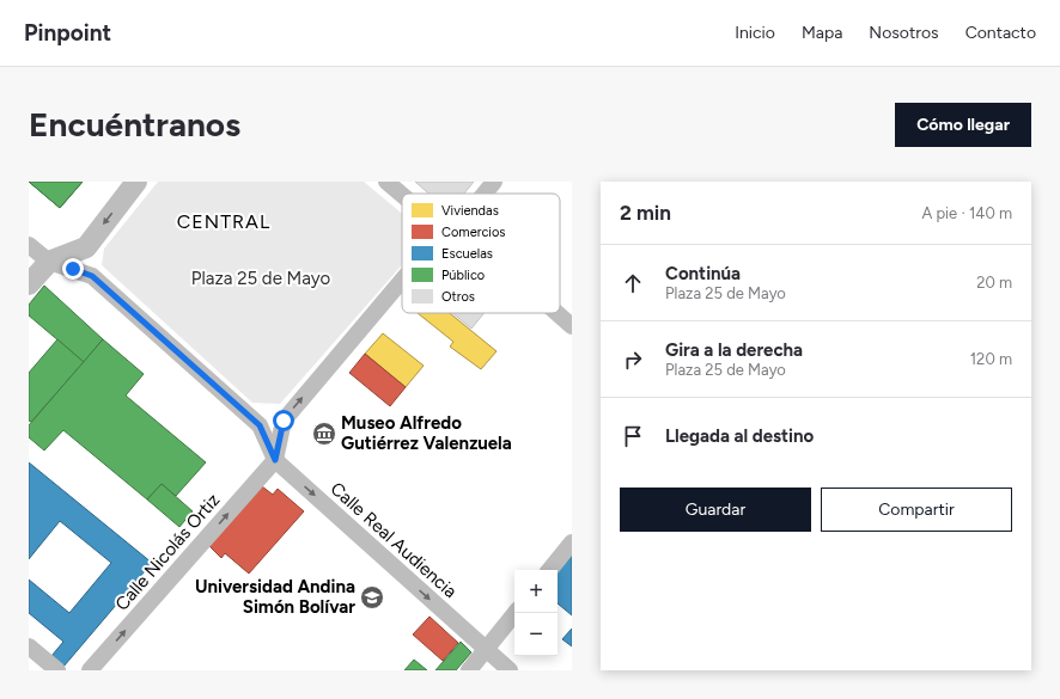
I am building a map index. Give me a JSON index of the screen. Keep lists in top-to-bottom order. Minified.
{"streets":{"street":["Calle Real Audiencia","Calle Nicolás Ortiz"]},"crossings":[["Calle Real Audiencia","Calle Nicolás Ortiz"]],"one_way":["Calle Real Audiencia","Calle Nicolás Ortiz"],"districts":["CENTRAL"],"parks":["Plaza 25 de Mayo"],"places":{"museum":["Museo Alfredo Gutiérrez Valenzuela"],"school or university":["Universidad Andina Simón Bolívar"]},"legend":["Viviendas","Comercios","Escuelas","Público","Otros"],"page":{"header":"Pinpoint","nav":["Inicio","Mapa","Nosotros","Contacto"],"buttons":["Cómo llegar",["Guardar","Compartir"]],"title":"Encuéntranos","heading":["2 min","A pie · 140 m"],"list":[["Continúa","Plaza 25 de Mayo","20 m"],["Gira a la derecha","Plaza 25 de Mayo","120 m"],"Llegada al destino"],"map_buttons":["+","−"]}}
